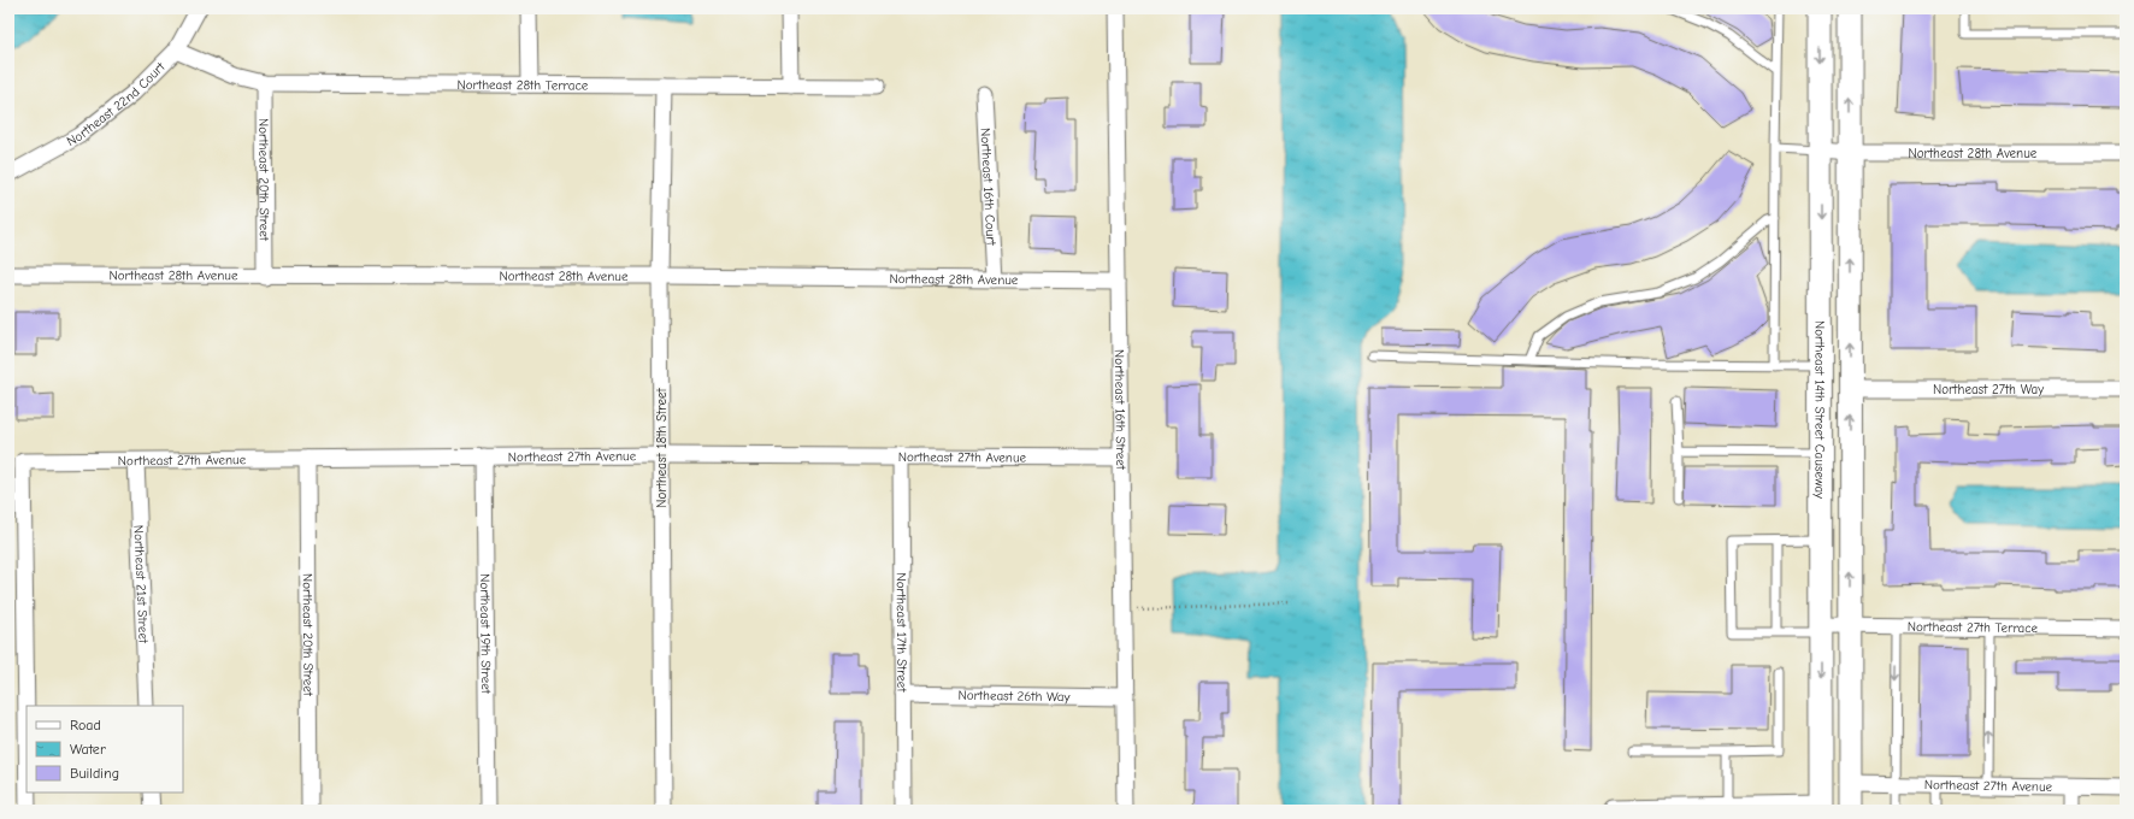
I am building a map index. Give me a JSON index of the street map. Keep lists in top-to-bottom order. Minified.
{"streets":{"main road":["Northeast 14th Street Causeway"],"street":["Northeast 28th Terrace","Northeast 22nd Court","Northeast 28th Avenue","Northeast 20th Street","Northeast 16th Court","Northeast 27th Way","Northeast 16th Street","Northeast 18th Street","Northeast 27th Avenue","Northeast 21st Street","Northeast 27th Terrace","Northeast 17th Street","Northeast 19th Street","Northeast 26th Way"]},"crossings":[["Northeast 28th Terrace","Northeast 22nd Court"],["Northeast 28th Terrace","Northeast 20th Street"],["Northeast 28th Terrace","Northeast 18th Street"],["Northeast 28th Avenue","Northeast 20th Street"],["Northeast 28th Avenue","Northeast 16th Court"],["Northeast 28th Avenue","Northeast 16th Street"],["Northeast 28th Avenue","Northeast 14th Street Causeway"],["Northeast 28th Avenue","Northeast 18th Street"],["Northeast 20th Street","Northeast 27th Avenue"],["Northeast 16th Street","Northeast 27th Avenue"],["Northeast 16th Street","Northeast 26th Way"],["Northeast 14th Street Causeway","Northeast 27th Terrace"],["Northeast 18th Street","Northeast 27th Avenue"],["Northeast 27th Avenue","Northeast 21st Street"],["Northeast 27th Avenue","Northeast 17th Street"],["Northeast 27th Avenue","Northeast 19th Street"],["Northeast 17th Street","Northeast 26th Way"]],"legend":["Road","Water","Building"]}
